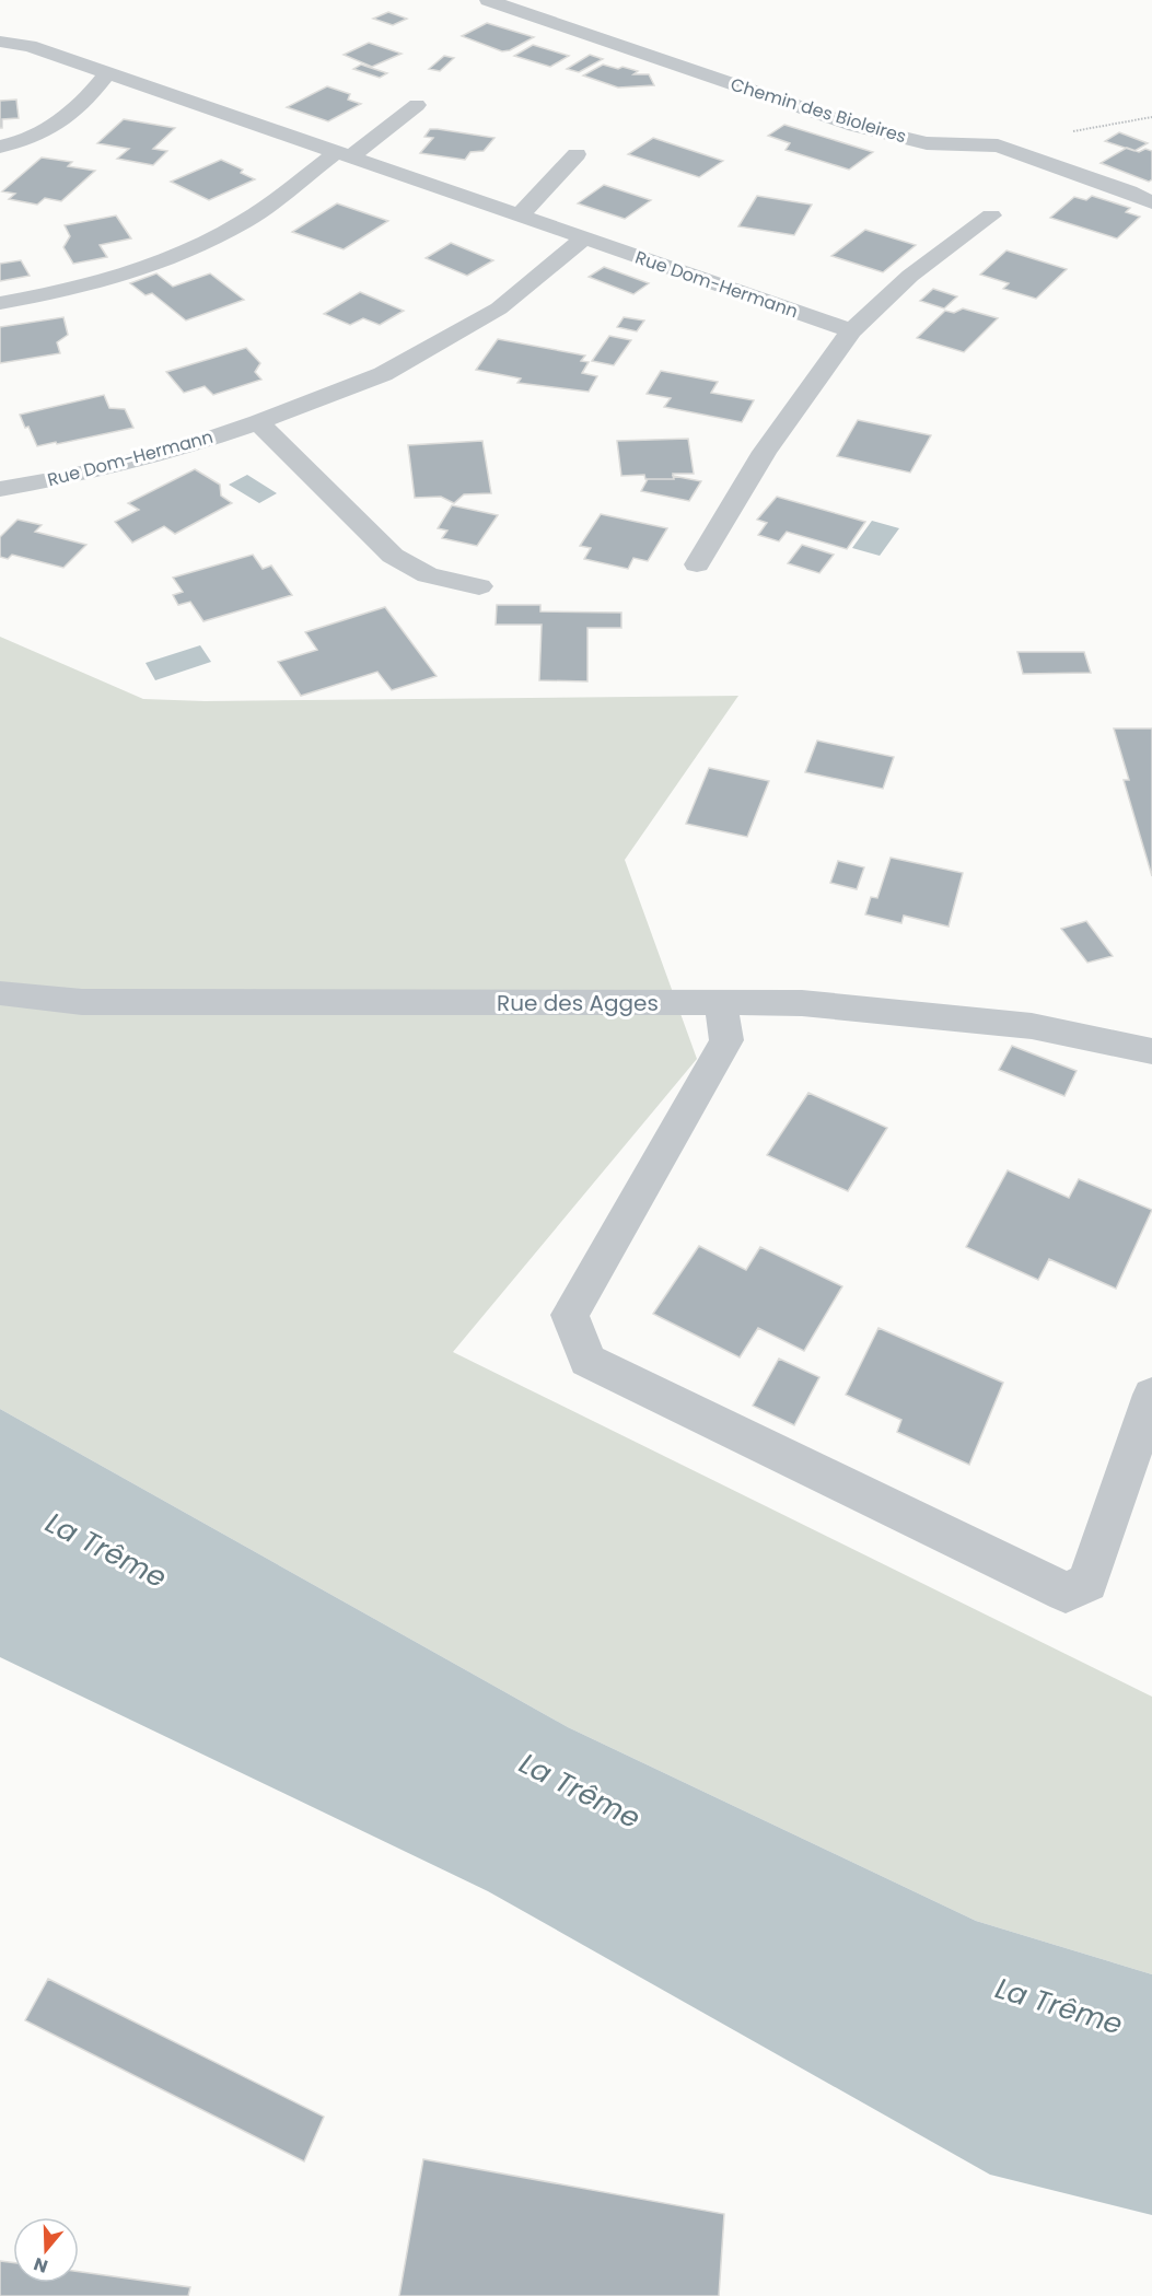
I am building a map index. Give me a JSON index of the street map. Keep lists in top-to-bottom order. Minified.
{"streets":{"street":["Chemin des Bioleires","Rue Dom-Hermann","Rue des Agges"]},"water":["La Trême"],"north":"bottom"}
